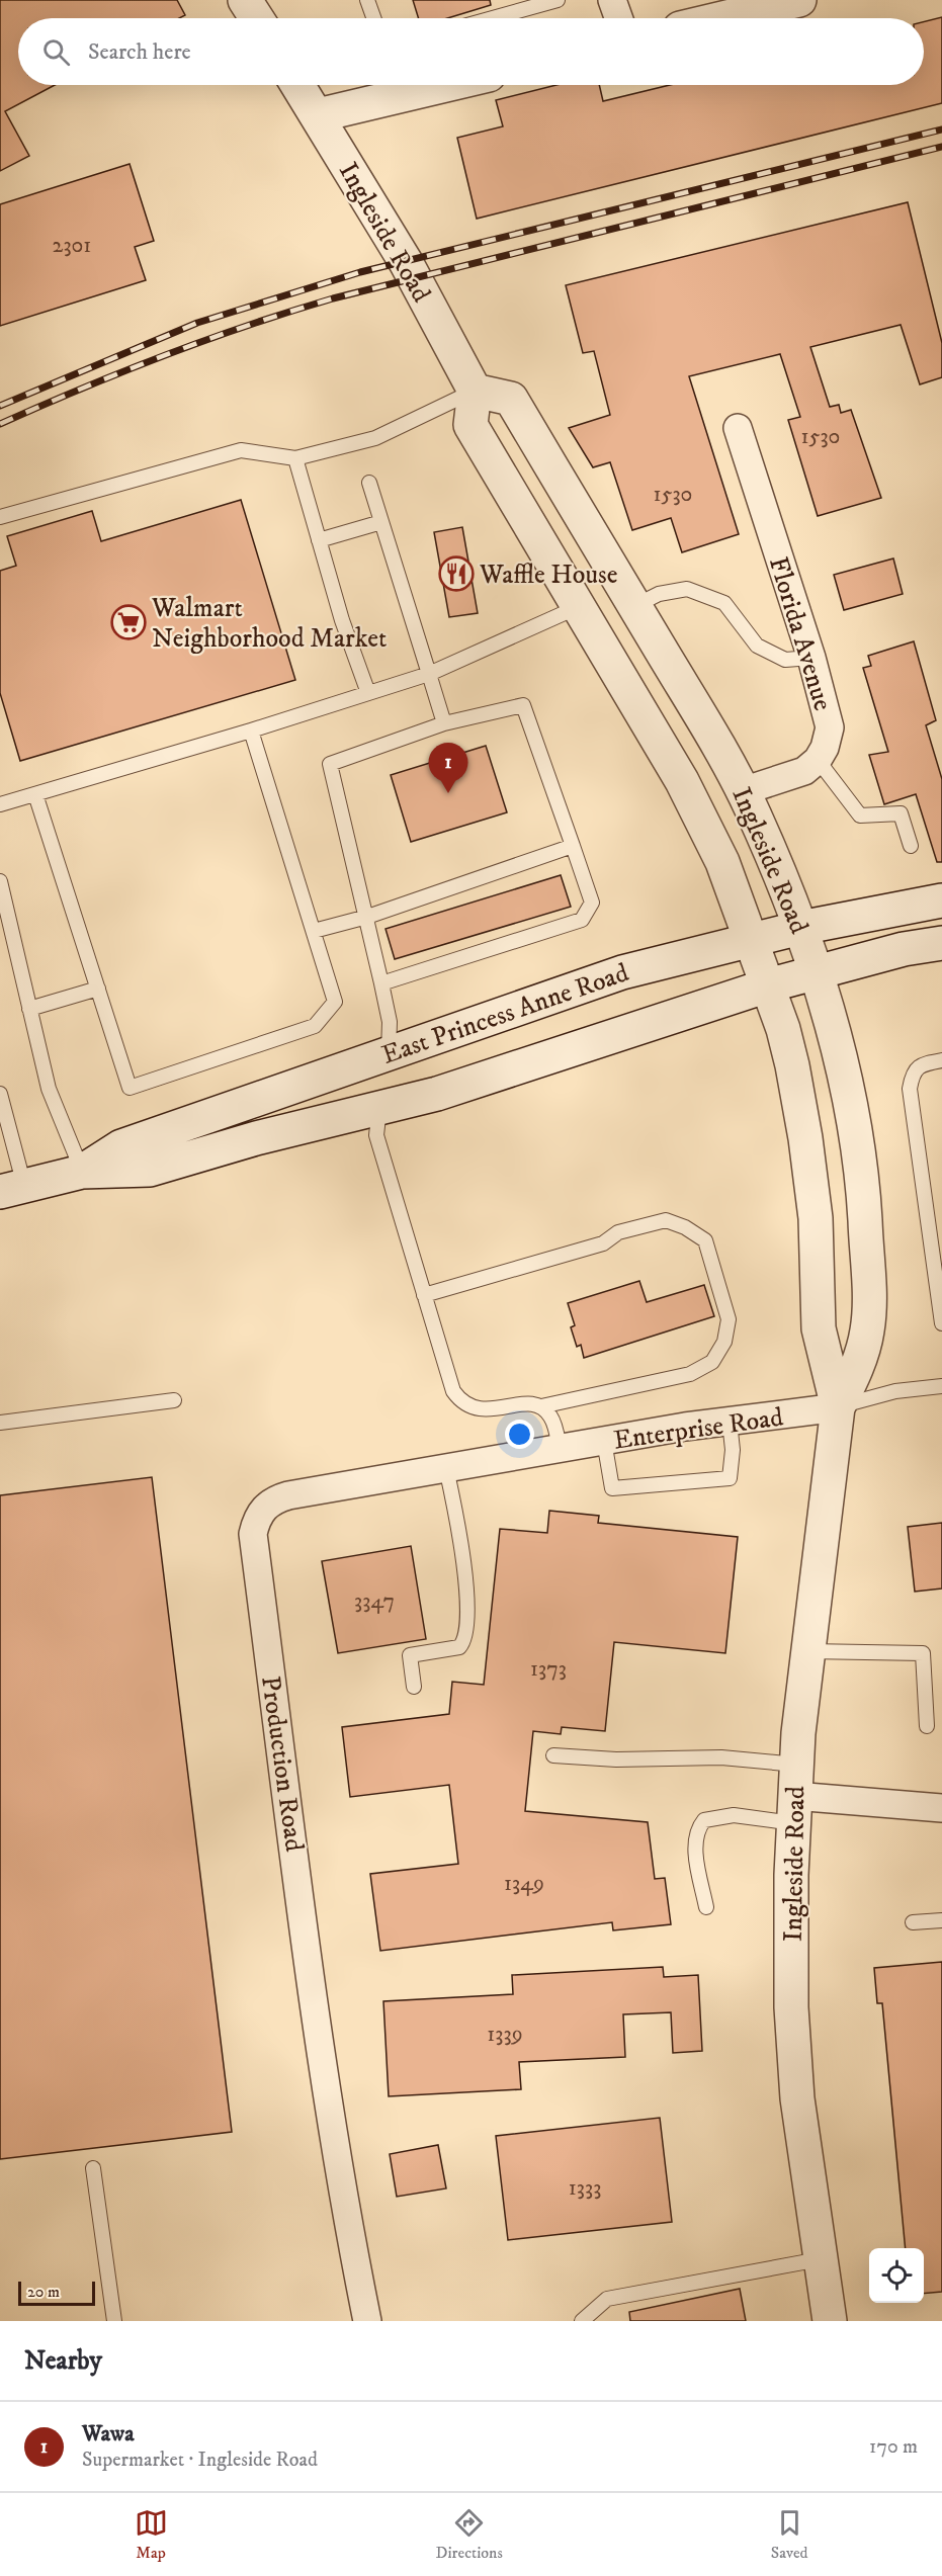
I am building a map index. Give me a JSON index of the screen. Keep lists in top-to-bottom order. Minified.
{"streets":{"street":["Ingleside Road","Florida Avenue","East Princess Anne Road","Enterprise Road","Production Road"]},"crossings":[["Ingleside Road","East Princess Anne Road"],["Ingleside Road","Enterprise Road"],["Enterprise Road","Production Road"]],"places":{"restaurant":["Waffle House"],"supermarket":["Walmart Neighborhood Market"]},"house_numbers":["2301","1530","1530","3347","1373","1349","1339","1333"],"scale_bar":"20 m","page":{"search":"Search here","pins":"1","scale":"20 m","heading":"Nearby","list":[{"mark":"1","name":"Wawa","note":"Supermarket · Ingleside Road","value":"170 m"}],"nav":["Map","Directions","Saved"]}}
